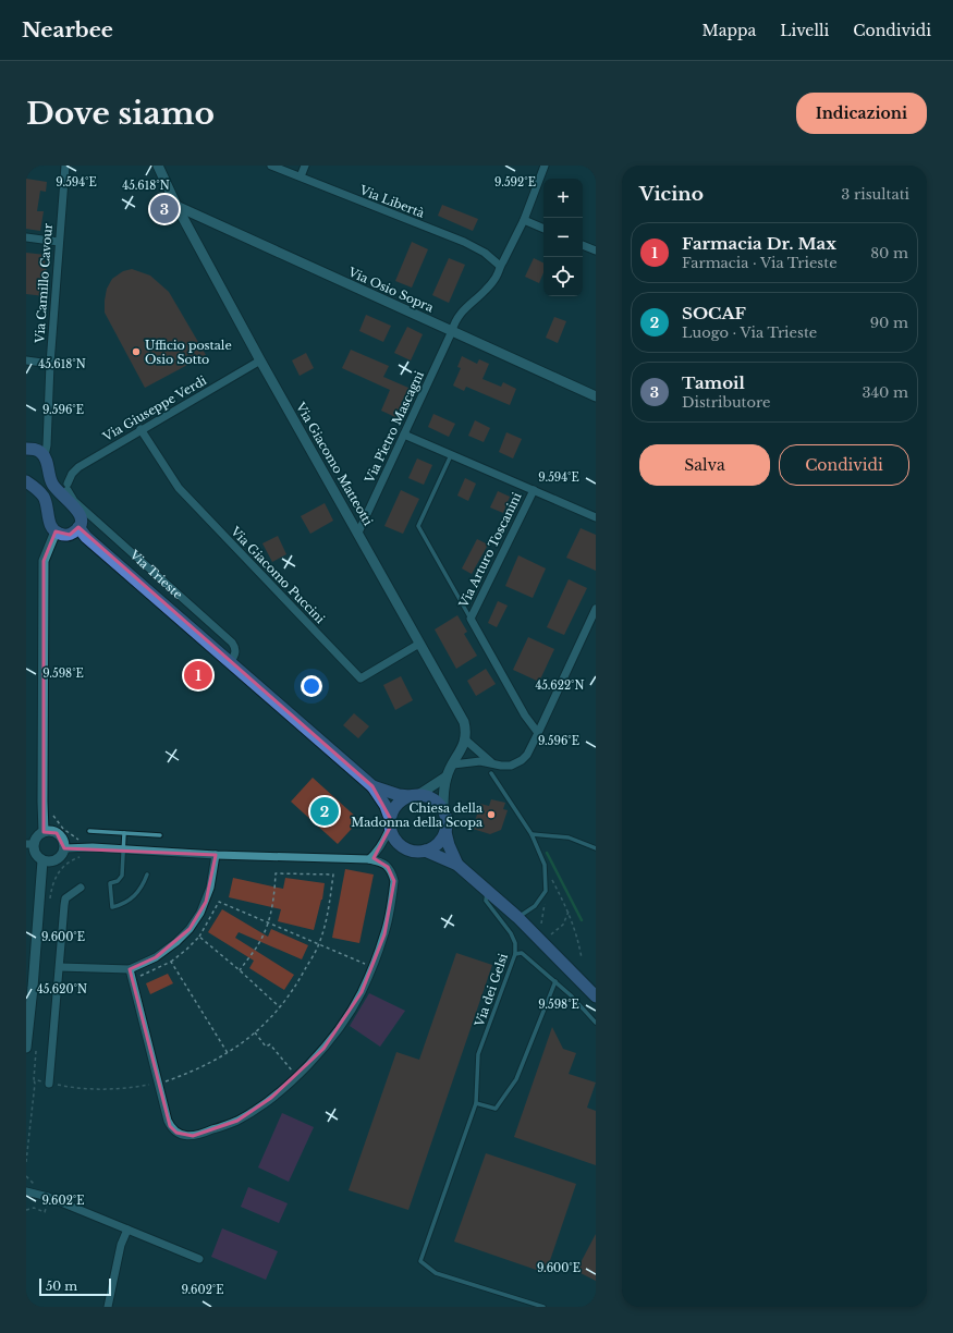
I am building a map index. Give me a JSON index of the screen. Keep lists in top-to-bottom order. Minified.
{"streets":{"main road":["Via Trieste"],"street":["Via Libertà","Via Camillo Cavour","Via Osio Sopra","Via Giuseppe Verdi","Via Pietro Mascagni","Via Giacomo Matteotti","Via Arturo Toscanini","Via Giacomo Puccini"],"lane":["Via dei Gelsi"]},"crossings":[["Via Libertà","Via Pietro Mascagni"],["Via Osio Sopra","Via Pietro Mascagni"],["Via Osio Sopra","Via Giacomo Matteotti"],["Via Giuseppe Verdi","Via Giacomo Matteotti"],["Via Giuseppe Verdi","Via Trieste"],["Via Giuseppe Verdi","Via Giacomo Puccini"],["Via Pietro Mascagni","Via Giacomo Matteotti"],["Via Giacomo Matteotti","Via Giacomo Puccini"]],"places":["Ufficio postale Osio Sotto","Chiesa della Madonna della Scopa"],"scale_bar":"50 m","page":{"header":"Nearbee","nav":["Mappa","Livelli","Condividi"],"buttons":["Indicazioni",["Salva","Condividi"]],"title":"Dove siamo","heading":["Vicino","3 risultati"],"map_buttons":["+","−"],"pins":["3","1","2"],"list":[{"mark":"1","name":"Farmacia Dr. Max","note":"Farmacia · Via Trieste","value":"80 m"},{"mark":"2","name":"SOCAF","note":"Luogo · Via Trieste","value":"90 m"},{"mark":"3","name":"Tamoil","note":"Distributore","value":"340 m"}],"scale":"50 m"},"coordinates":["9.594°E","9.592°E","45.618°N","9.596°E","9.598°E","45.622°N","9.600°E","45.620°N","9.602°E"]}
